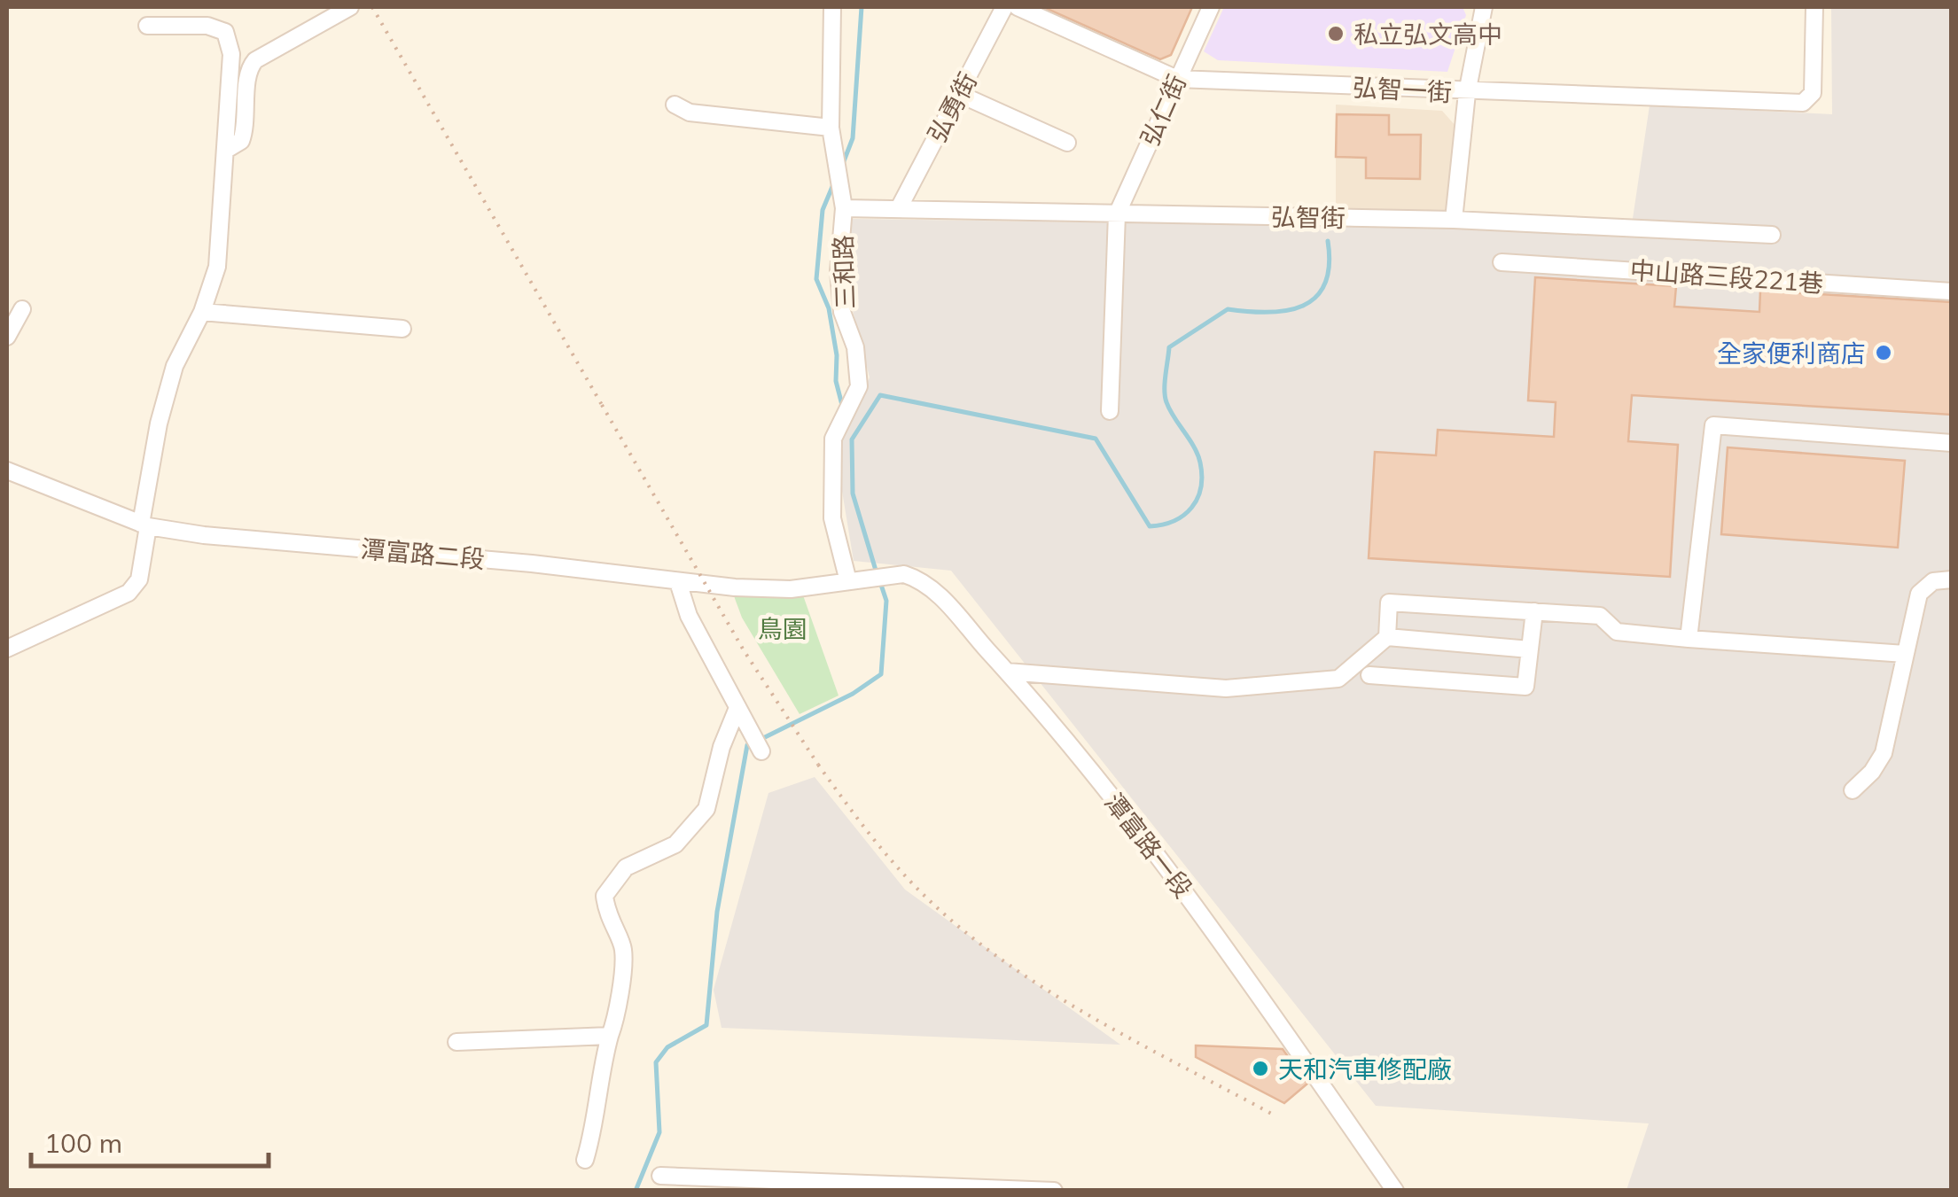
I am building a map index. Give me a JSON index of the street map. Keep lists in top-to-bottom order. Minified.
{"streets":{"street":["弘智一街","弘勇街","弘仁街","弘智街","三和路","中山路三段221巷","潭富路二段","潭富路一段"]},"crossings":[["弘智一街","弘仁街"],["弘勇街","弘智街"],["弘仁街","弘智街"],["弘智街","三和路"],["三和路","潭富路二段"],["三和路","潭富路一段"],["潭富路二段","潭富路一段"]],"parks":["鳥園"],"places":["私立弘文高中","全家便利商店","天和汽車修配廠"],"scale_bar":"100 m"}
